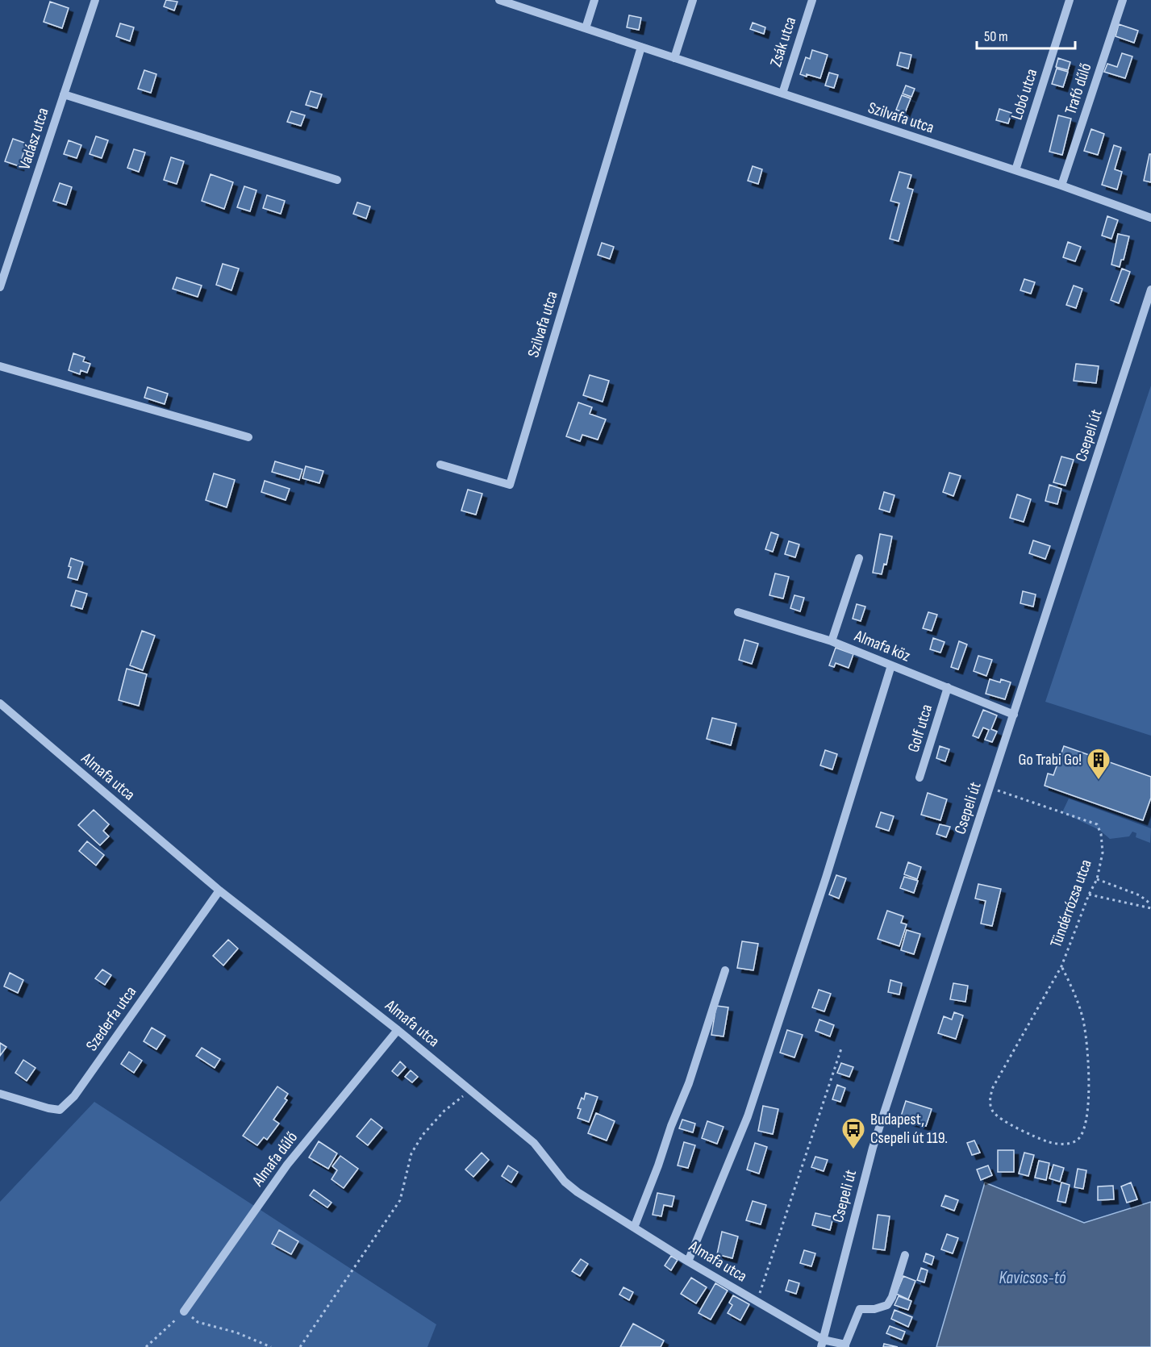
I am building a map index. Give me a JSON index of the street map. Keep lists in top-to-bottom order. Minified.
{"streets":{"street":["Zsák utca","Trafó dűlő","Lobó utca","Szilvafa utca","Vadász utca","Csepeli út","Almafa köz","Golf utca","Almafa utca","Szederfa utca","Almafa dűlő"],"path":["Tündérrózsa utca"]},"crossings":[["Zsák utca","Szilvafa utca"],["Trafó dűlő","Szilvafa utca"],["Lobó utca","Szilvafa utca"],["Csepeli út","Almafa köz"],["Csepeli út","Almafa utca"],["Csepeli út","Tündérrózsa utca"],["Almafa köz","Golf utca"],["Almafa utca","Szederfa utca"],["Almafa utca","Almafa dűlő"]],"water":["Kavicsos-tó"],"places":{"building":["Go Trabi Go!"],"bus stop":["Budapest, Csepeli út 119."]},"scale_bar":"50 m"}
